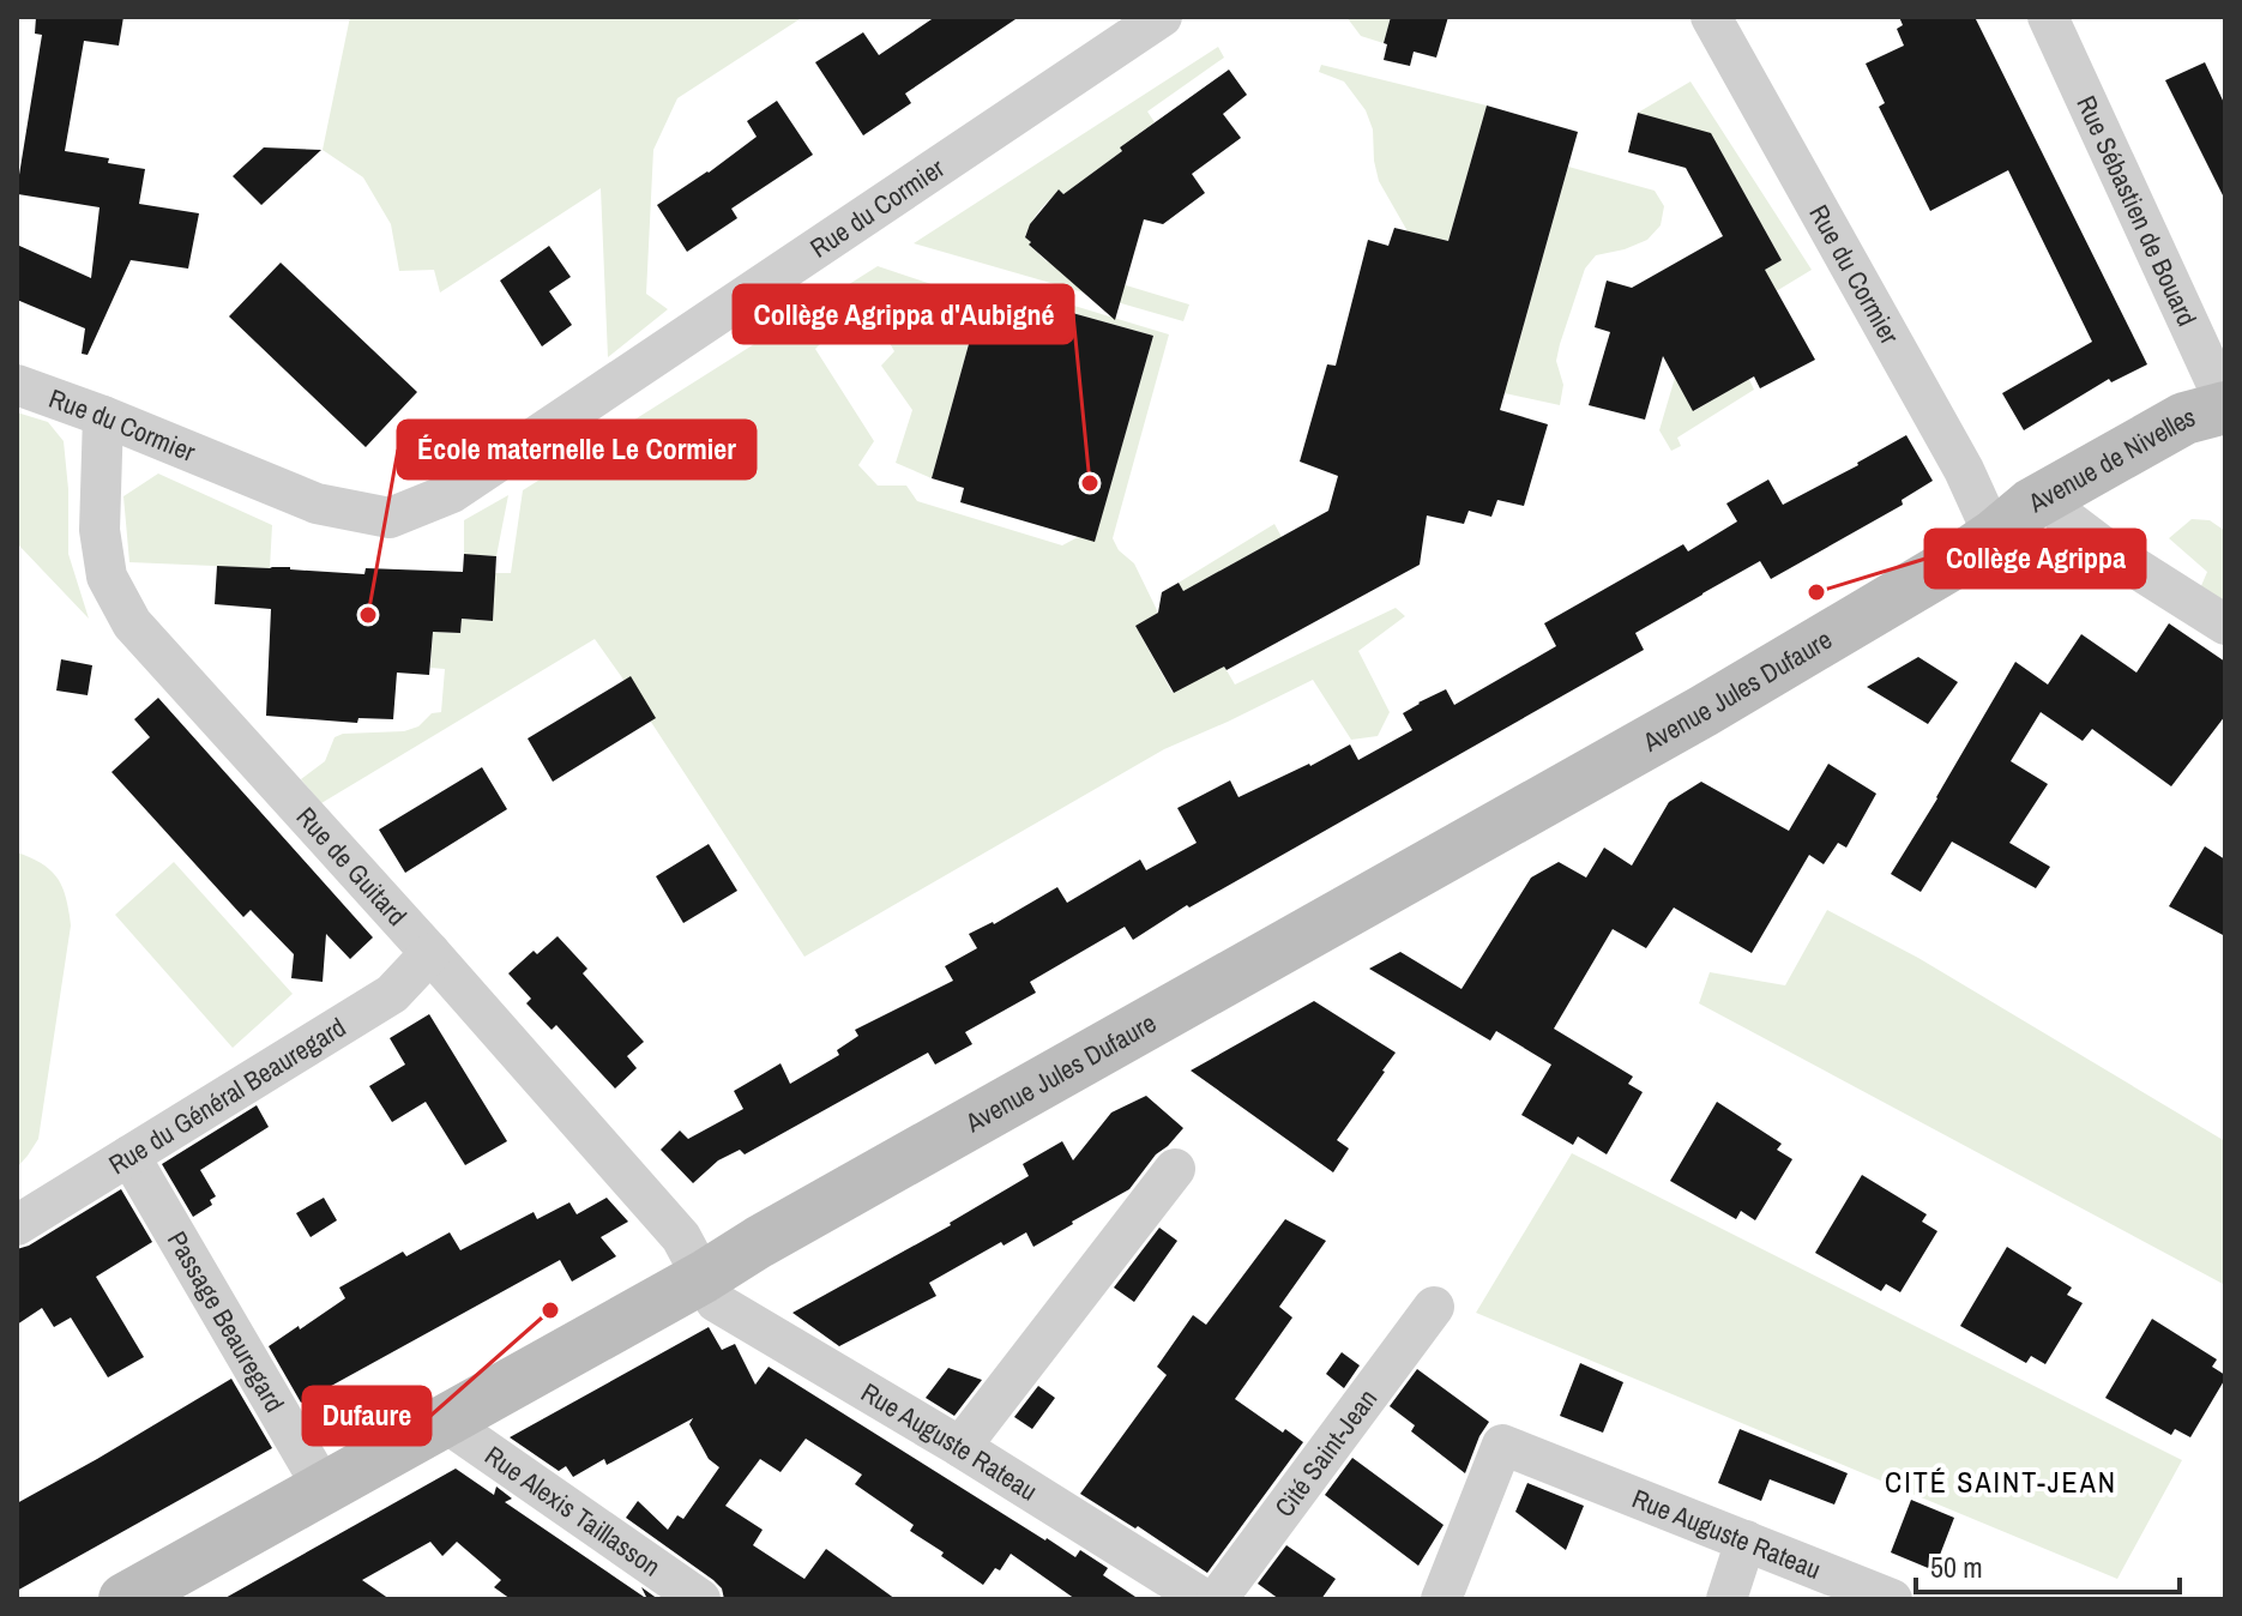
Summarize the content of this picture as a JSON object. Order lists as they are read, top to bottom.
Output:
{
  "streets": {
    "main road": ["Avenue de Nivelles", "Avenue Jules Dufaure"],
    "street": [
      "Rue du Cormier",
      "Rue Sébastien de Bouard",
      "Rue de Guitard",
      "Rue du Général Beauregard",
      "Passage Beauregard",
      "Rue Auguste Rateau",
      "Cité Saint-Jean",
      "Rue Alexis Taillasson"
    ]
  },
  "crossings": [
    ["Rue du Cormier", "Avenue de Nivelles"],
    ["Rue du Cormier", "Avenue Jules Dufaure"],
    ["Rue du Cormier", "Rue de Guitard"],
    ["Rue Sébastien de Bouard", "Avenue de Nivelles"],
    ["Avenue de Nivelles", "Avenue Jules Dufaure"],
    ["Avenue Jules Dufaure", "Rue de Guitard"],
    ["Avenue Jules Dufaure", "Passage Beauregard"],
    ["Avenue Jules Dufaure", "Rue Auguste Rateau"],
    ["Avenue Jules Dufaure", "Rue Alexis Taillasson"],
    ["Rue de Guitard", "Rue du Général Beauregard"],
    ["Rue de Guitard", "Rue Auguste Rateau"],
    ["Rue du Général Beauregard", "Passage Beauregard"]
  ],
  "districts": ["CITÉ SAINT-JEAN"],
  "places": [
    "Collège Agrippa d'Aubigné",
    "Collège Agrippa",
    "École maternelle Le Cormier",
    "Dufaure"
  ],
  "scale_bar": "50 m"
}
